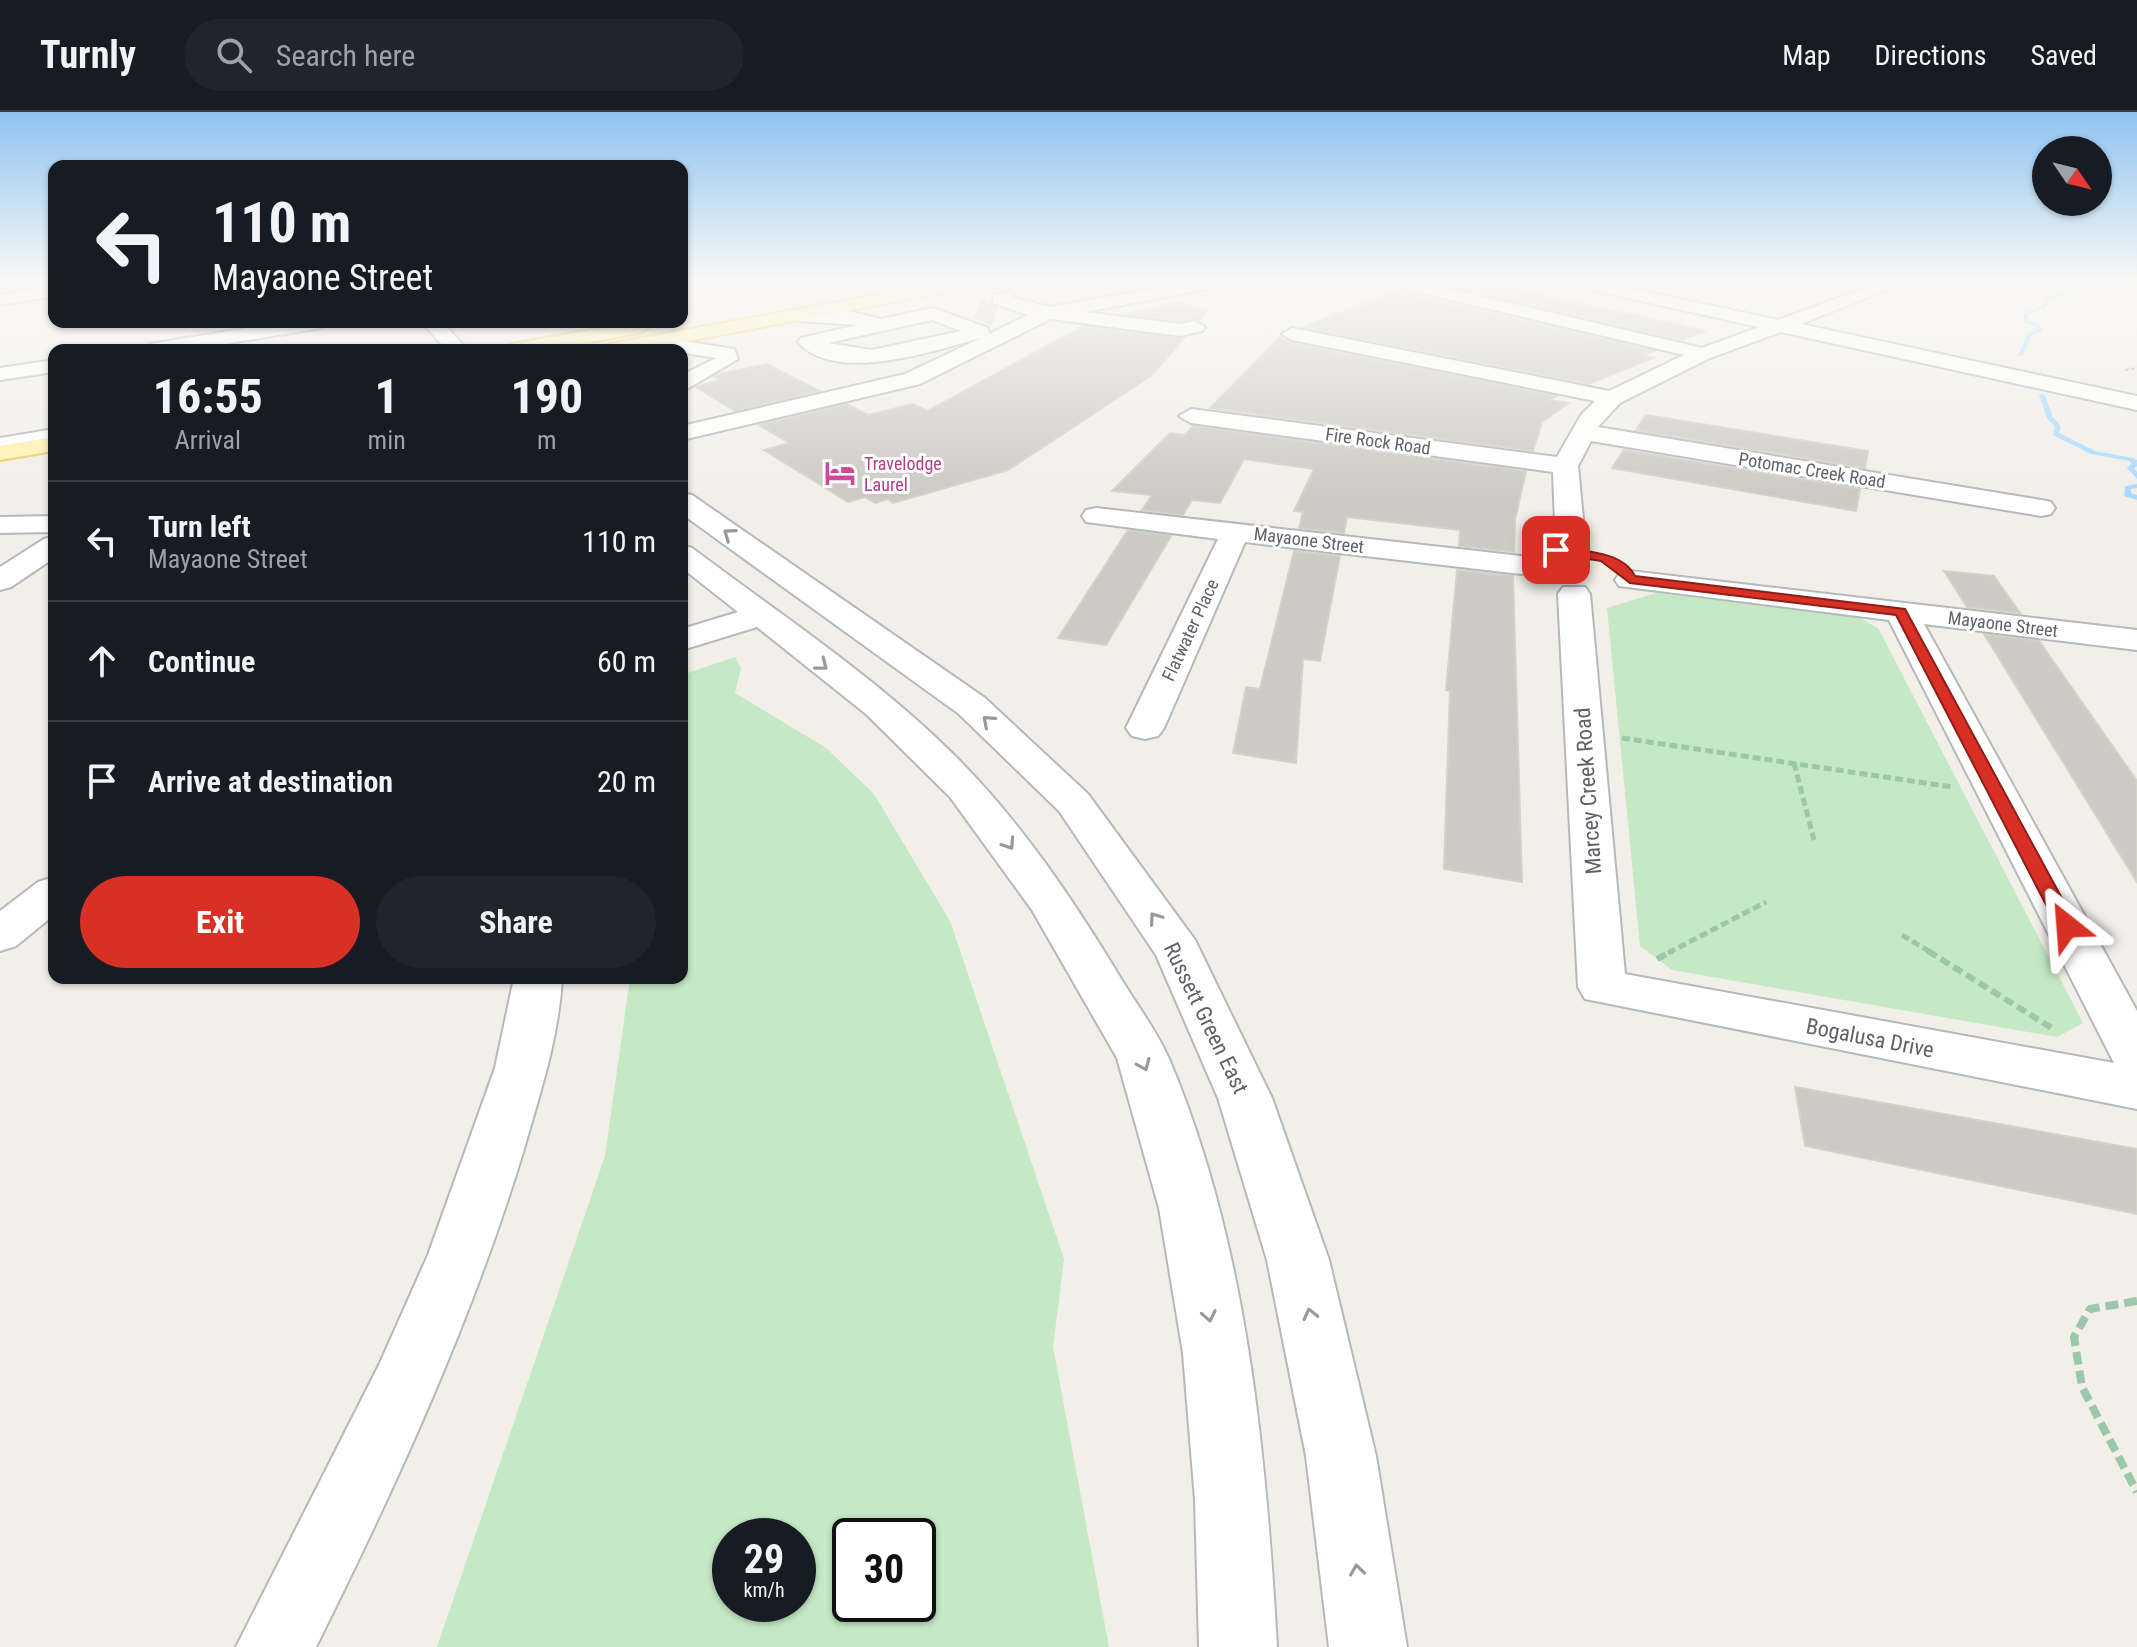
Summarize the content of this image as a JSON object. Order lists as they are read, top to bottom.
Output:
{
  "streets": {
    "street": [
      "Fire Rock Road",
      "Potomac Creek Road",
      "Mayaone Street",
      "Flatwater Place",
      "Marcey Creek Road",
      "Russett Green East",
      "Bogalusa Drive"
    ]
  },
  "crossings": [
    ["Mayaone Street", "Flatwater Place"],
    ["Mayaone Street", "Marcey Creek Road"],
    ["Marcey Creek Road", "Bogalusa Drive"]
  ],
  "places": {
    "hotel": ["Travelodge Laurel"]
  },
  "north": "bottom right",
  "page": {
    "header": "Turnly",
    "search": "Search here",
    "nav": ["Map", "Directions", "Saved"],
    "turn": ["110 m", "Mayaone Street"],
    "eta": [
      "16:55",
      "Arrival",
      "1",
      "min",
      "190",
      "m"
    ],
    "list": [
      {
        "name": "Turn left",
        "note": "Mayaone Street",
        "value": "110 m"
      },
      {
        "name": "Continue",
        "value": "60 m"
      },
      {
        "name": "Arrive at destination",
        "value": "20 m"
      }
    ],
    "buttons": ["Exit", "Share"],
    "speed": "29 km/h",
    "limit": "30"
  }
}
